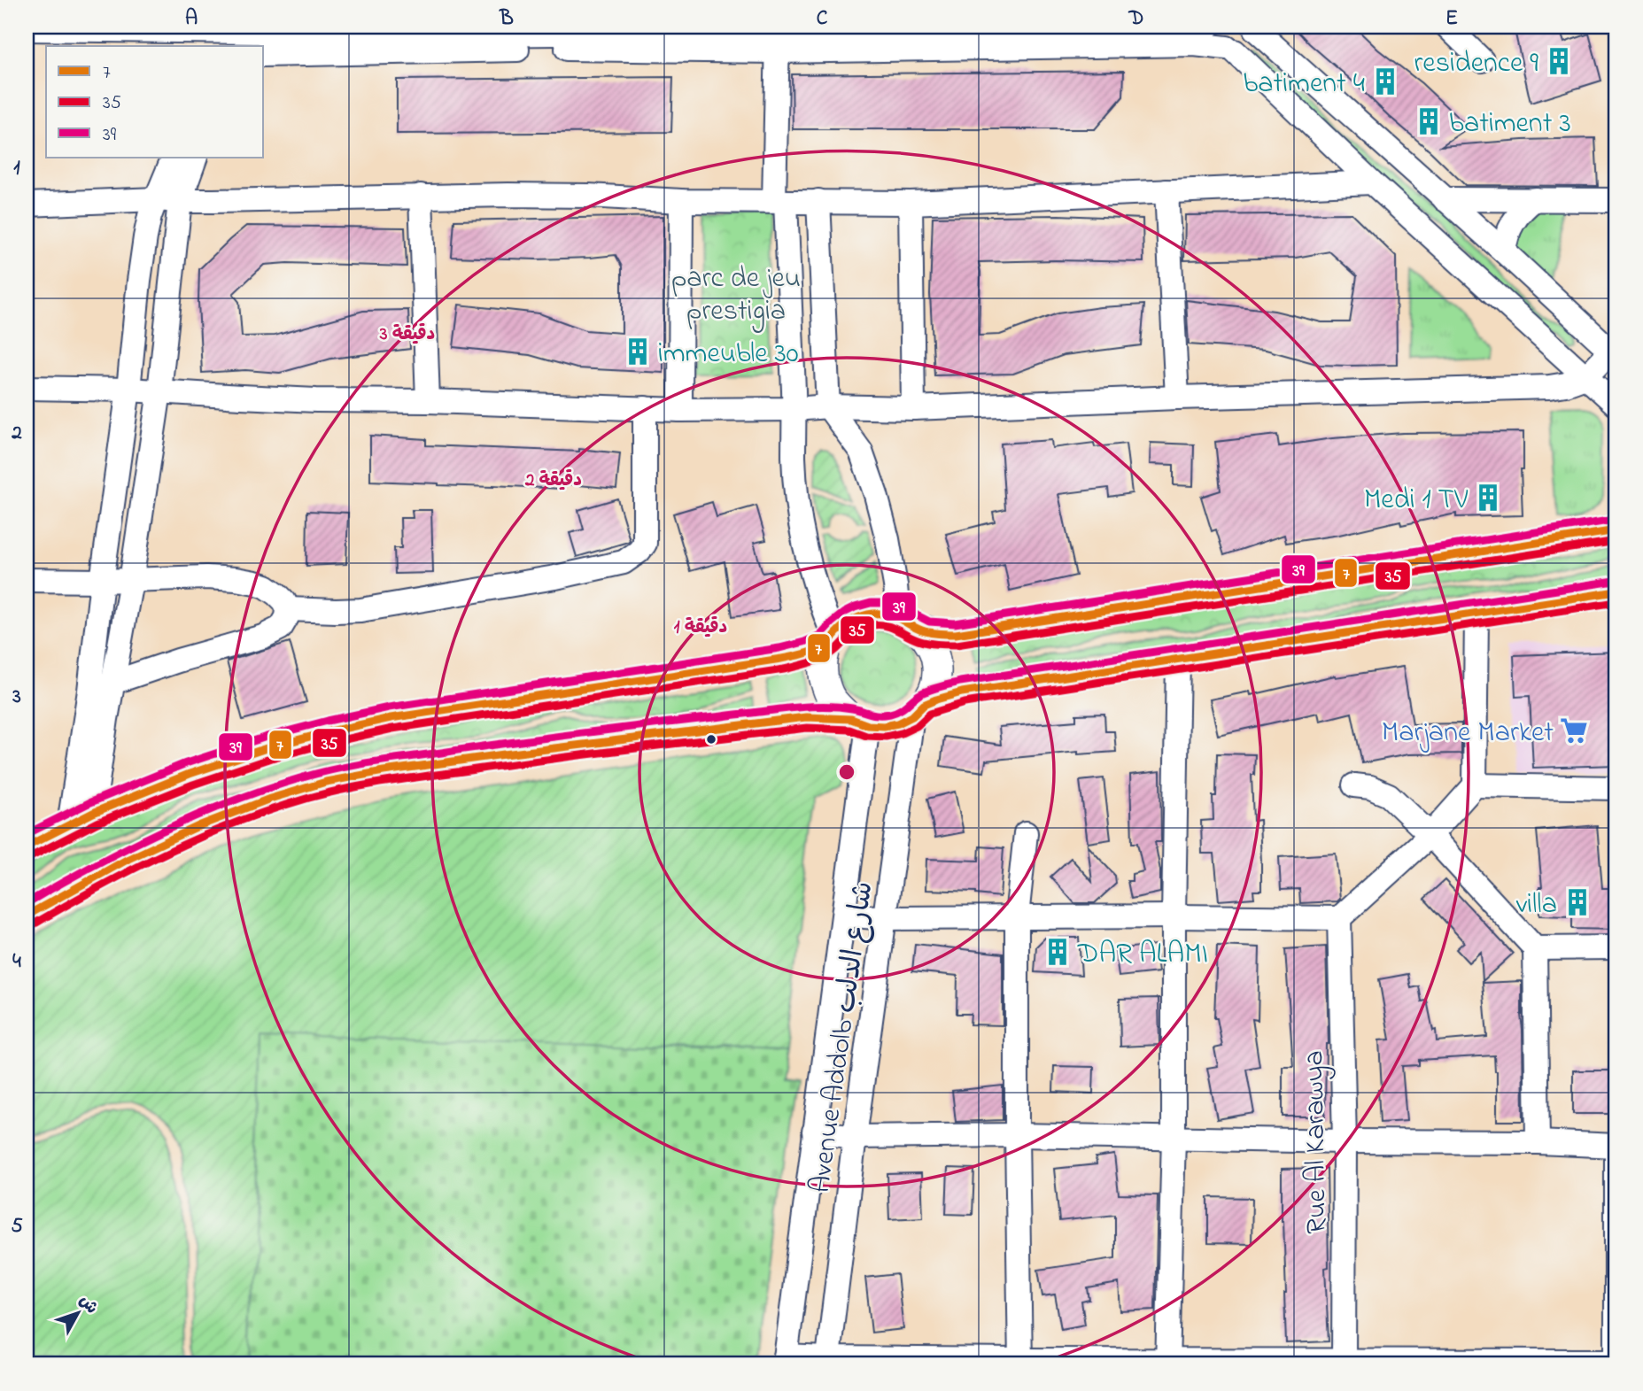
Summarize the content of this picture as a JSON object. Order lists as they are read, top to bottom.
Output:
{
  "streets": {
    "street": ["Avenue Addolb شارع الدلب", "Rue Al Karawya"]
  },
  "parks": ["parc de jeu prestigia"],
  "places": {
    "building": [
      "residence 9",
      "batiment 4",
      "batiment 3",
      "immeuble 30",
      "Medi 1 TV",
      "villa",
      "DAR ALAMI"
    ],
    "supermarket": ["Marjane Market"]
  },
  "lines": ["transit line 39", "transit line 7", "transit line 35"],
  "legend": ["7", "35", "39"],
  "north": "top right",
  "grid": {
    "columns": [
      "A",
      "B",
      "C",
      "D",
      "E"
    ],
    "rows": [
      "1",
      "2",
      "3",
      "4",
      "5"
    ]
  },
  "rings": ["3 دقيقة", "2 دقيقة", "1 دقيقة"]
}
